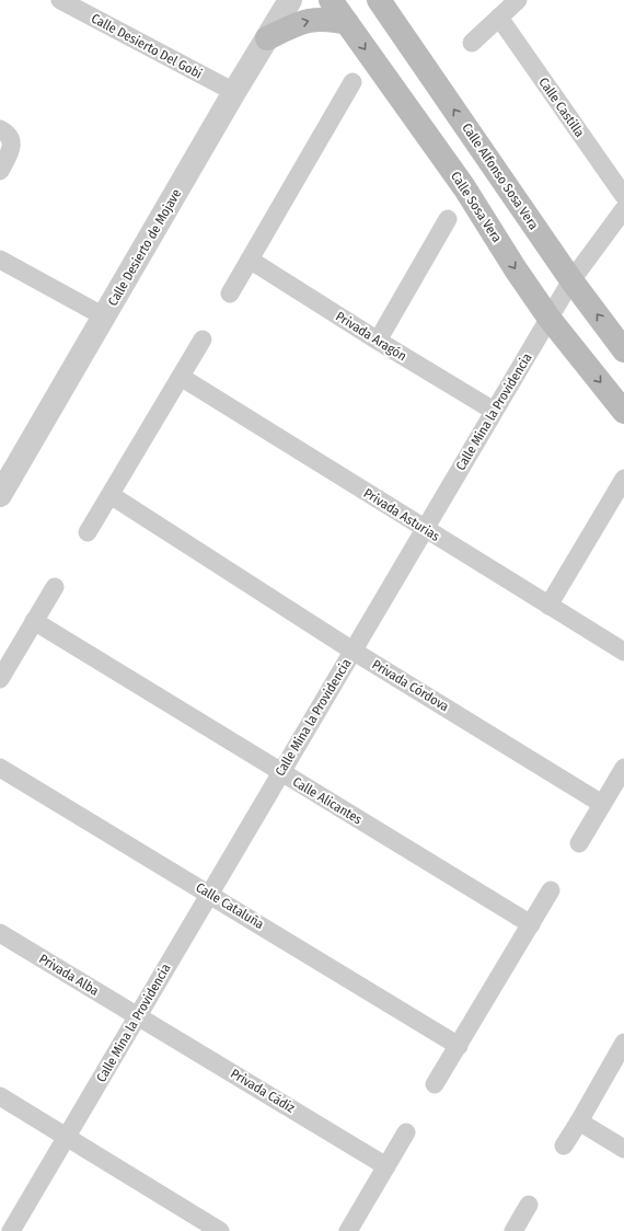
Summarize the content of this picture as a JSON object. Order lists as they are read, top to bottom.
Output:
{
  "streets": {
    "main road": ["Calle Alfonso Sosa Vera", "Calle Sosa Vera"],
    "street": [
      "Calle Desierto Del Gobi",
      "Calle Castilla",
      "Calle Desierto de Mojave",
      "Privada Aragón",
      "Calle Mina la Providencia",
      "Privada Asturias",
      "Privada Córdova",
      "Calle Alicantes",
      "Calle Cataluña",
      "Privada Alba",
      "Privada Cádiz"
    ]
  },
  "crossings": [
    ["Calle Desierto Del Gobi", "Calle Desierto de Mojave"],
    ["Calle Alfonso Sosa Vera", "Calle Mina la Providencia"],
    ["Calle Sosa Vera", "Calle Mina la Providencia"],
    ["Privada Aragón", "Calle Mina la Providencia"],
    ["Calle Mina la Providencia", "Privada Asturias"],
    ["Calle Mina la Providencia", "Privada Córdova"],
    ["Calle Mina la Providencia", "Calle Alicantes"],
    ["Calle Mina la Providencia", "Calle Cataluña"],
    ["Calle Mina la Providencia", "Privada Alba"],
    ["Calle Mina la Providencia", "Privada Cádiz"],
    ["Privada Alba", "Privada Cádiz"]
  ],
  "one_way": ["Calle Alfonso Sosa Vera", "Calle Sosa Vera"]
}
